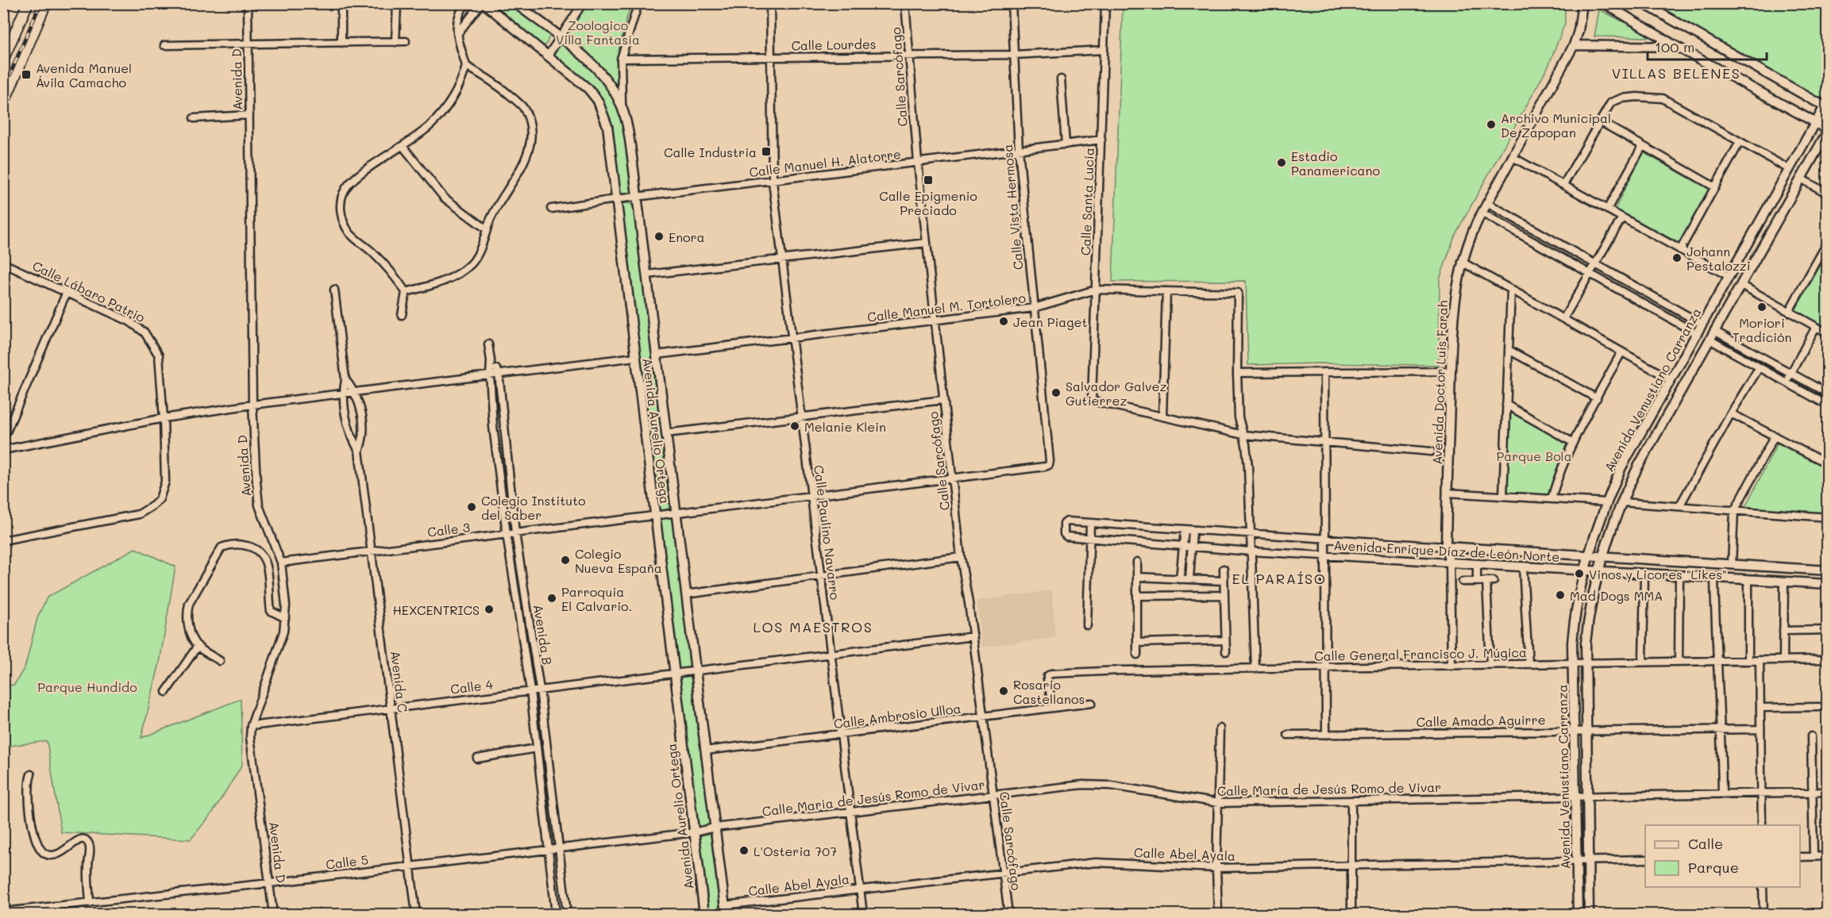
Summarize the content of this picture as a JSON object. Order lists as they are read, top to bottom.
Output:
{
  "streets": {
    "street": [
      "Calle Lourdes",
      "Calle Sarcófago",
      "Avenida D",
      "Calle Manuel H. Alatorre",
      "Calle Santa Lucía",
      "Calle Vista Hermosa",
      "Calle Lábaro Patrio",
      "Calle Manuel M. Tortolero",
      "Avenida Doctor Luis Farah",
      "Avenida Venustiano Carranza",
      "Avenida Aurelio Ortega",
      "Calle 3",
      "Calle Paulino Navarro",
      "Avenida Enrique Díaz de León Norte",
      "Avenida B",
      "Calle General Francisco J. Múgica",
      "Avenida C",
      "Calle 4",
      "Calle Ambrosio Ulloa",
      "Calle Amado Aguirre",
      "Calle María de Jesús Romo de Vivar",
      "Calle Abel Ayala",
      "Calle 5"
    ]
  },
  "crossings": [
    ["Calle Lourdes", "Calle Sarcófago"],
    ["Calle Lourdes", "Calle Santa Lucía"],
    ["Calle Lourdes", "Calle Vista Hermosa"],
    ["Calle Sarcófago", "Calle Manuel H. Alatorre"],
    ["Calle Sarcófago", "Calle Manuel M. Tortolero"],
    ["Calle Sarcófago", "Calle 3"],
    ["Calle Sarcófago", "Calle 4"],
    ["Calle Sarcófago", "Calle Ambrosio Ulloa"],
    ["Calle Sarcófago", "Calle María de Jesús Romo de Vivar"],
    ["Calle Sarcófago", "Calle Abel Ayala"],
    ["Avenida D", "Calle 3"],
    ["Avenida D", "Calle 4"],
    ["Avenida D", "Calle 5"],
    ["Calle Manuel H. Alatorre", "Calle Santa Lucía"],
    ["Calle Manuel H. Alatorre", "Calle Vista Hermosa"],
    ["Calle Manuel H. Alatorre", "Avenida Aurelio Ortega"],
    ["Calle Manuel H. Alatorre", "Calle Paulino Navarro"],
    ["Calle Santa Lucía", "Calle Manuel M. Tortolero"],
    ["Calle Vista Hermosa", "Calle Manuel M. Tortolero"],
    ["Calle Vista Hermosa", "Calle 3"],
    ["Calle Manuel M. Tortolero", "Avenida Aurelio Ortega"],
    ["Calle Manuel M. Tortolero", "Calle Paulino Navarro"],
    ["Avenida Doctor Luis Farah", "Avenida Enrique Díaz de León Norte"],
    ["Avenida Venustiano Carranza", "Avenida Enrique Díaz de León Norte"],
    ["Avenida Venustiano Carranza", "Calle General Francisco J. Múgica"],
    ["Avenida Venustiano Carranza", "Calle Amado Aguirre"],
    ["Avenida Venustiano Carranza", "Calle María de Jesús Romo de Vivar"],
    ["Avenida Venustiano Carranza", "Calle Abel Ayala"],
    ["Avenida Aurelio Ortega", "Calle 3"],
    ["Avenida Aurelio Ortega", "Calle 4"],
    ["Avenida Aurelio Ortega", "Calle Ambrosio Ulloa"],
    ["Avenida Aurelio Ortega", "Calle María de Jesús Romo de Vivar"],
    ["Avenida Aurelio Ortega", "Calle Abel Ayala"],
    ["Avenida Aurelio Ortega", "Calle 5"],
    ["Calle 3", "Calle Paulino Navarro"],
    ["Calle 3", "Avenida B"],
    ["Calle 3", "Avenida C"],
    ["Calle Paulino Navarro", "Calle 4"],
    ["Calle Paulino Navarro", "Calle Ambrosio Ulloa"],
    ["Calle Paulino Navarro", "Calle María de Jesús Romo de Vivar"],
    ["Calle Paulino Navarro", "Calle Abel Ayala"],
    ["Avenida B", "Calle 4"],
    ["Avenida B", "Calle 5"],
    ["Calle General Francisco J. Múgica", "Calle Ambrosio Ulloa"],
    ["Avenida C", "Calle 4"],
    ["Avenida C", "Calle 5"],
    ["Calle María de Jesús Romo de Vivar", "Calle 5"]
  ],
  "districts": ["VILLAS BELENES", "EL PARAÍSO", "LOS MAESTROS"],
  "parks": ["Zoologico Villa Fantasía", "Parque Bola", "Parque Hundido"],
  "places": {
    "transit": ["Avenida Manuel Ávila Camacho", "Calle Industria", "Calle Epigmenio Preciado"],
    "other": [
      "Archivo Municipal De Zapopan",
      "Estadio Panamericano",
      "Enora",
      "Johann Pestalozzi",
      "Moriori Tradición",
      "Jean Piaget",
      "Salvador Galvez Gutierrez",
      "Melanie Klein",
      "Colegio Instituto del Saber",
      "Colegio Nueva España",
      "Vinos y Licores \"Likes\"",
      "Mad Dogs MMA",
      "Parroquia El Calvario.",
      "HEXCENTRICS",
      "Rosario Castellanos",
      "L'Osteria 707"
    ]
  },
  "legend": ["Calle", "Parque"],
  "scale_bar": "100 m"
}
